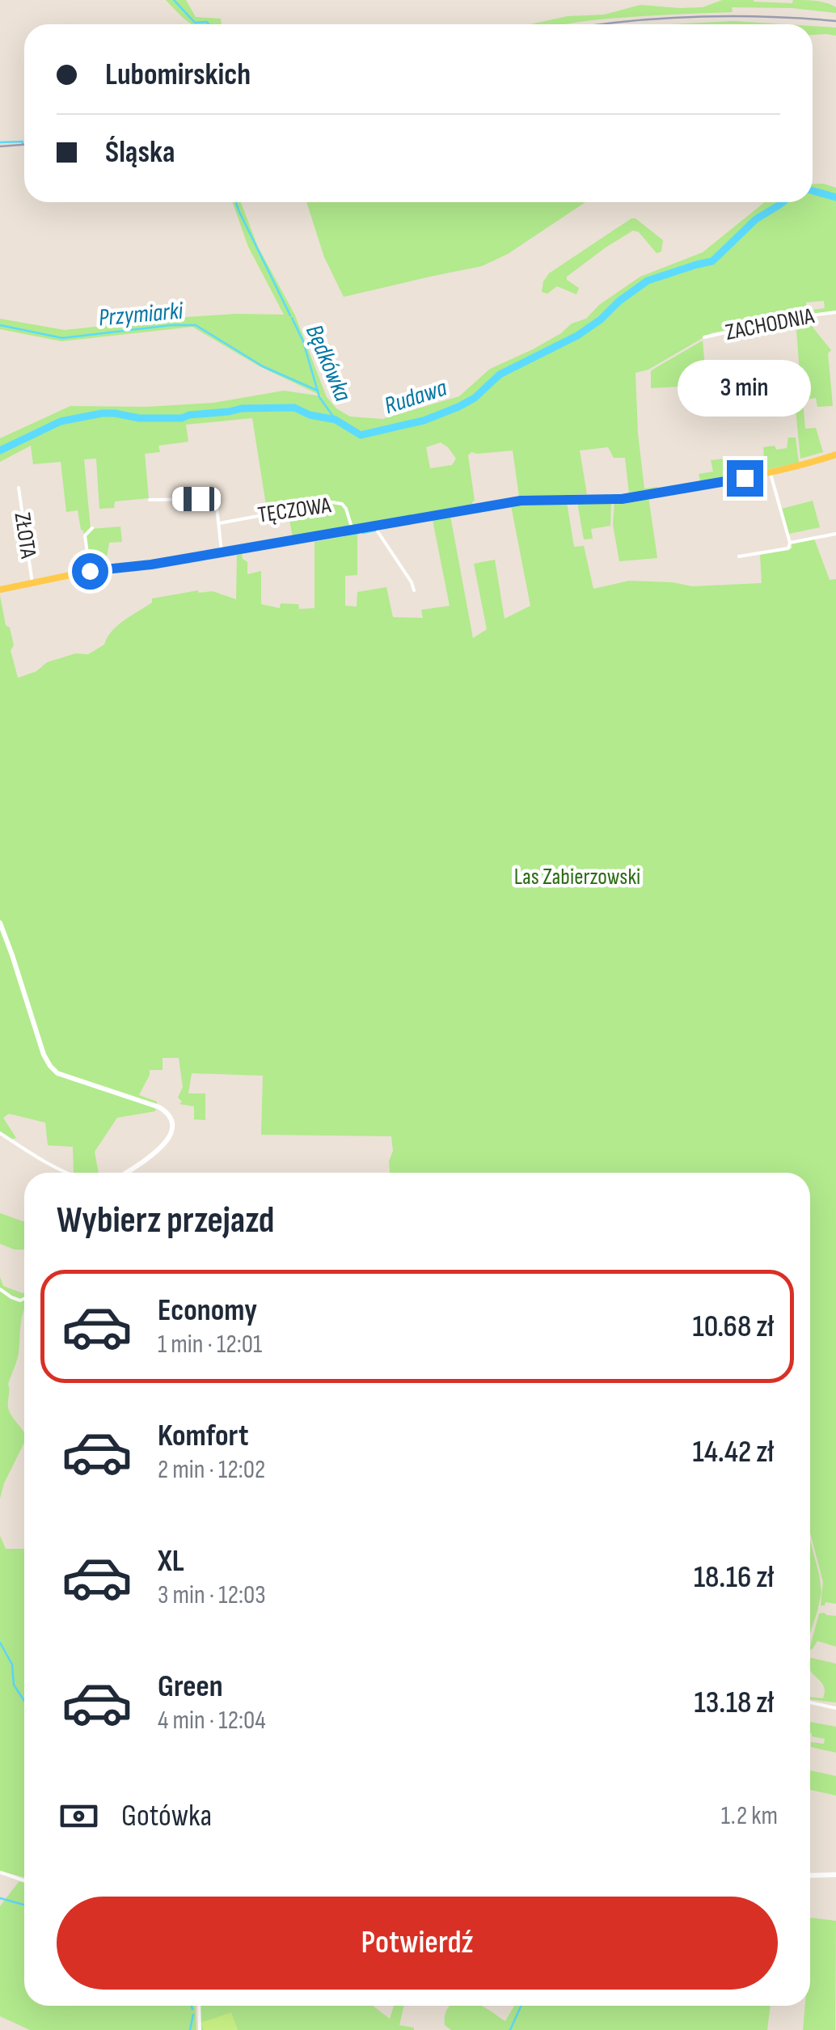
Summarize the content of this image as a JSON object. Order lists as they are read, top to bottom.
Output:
{
  "streets": {
    "street": ["ZACHODNIA", "TĘCZOWA", "ZŁOTA"]
  },
  "water": ["Przymiarki", "Będkówka", "Rudawa"],
  "parks": ["Las Zabierzowski"],
  "page": {
    "banner": ["Lubomirskich", "Śląska"],
    "bubble": "3 min",
    "heading": "Wybierz przejazd",
    "list": [
      {
        "name": "Economy",
        "note": "1 min · 12:01",
        "value": "10.68 zł"
      },
      {
        "name": "Komfort",
        "note": "2 min · 12:02",
        "value": "14.42 zł"
      },
      {
        "name": "XL",
        "note": "3 min · 12:03",
        "value": "18.16 zł"
      },
      {
        "name": "Green",
        "note": "4 min · 12:04",
        "value": "13.18 zł"
      }
    ],
    "pay": ["Gotówka", "1.2 km"],
    "buttons": "Potwierdź"
  }
}
